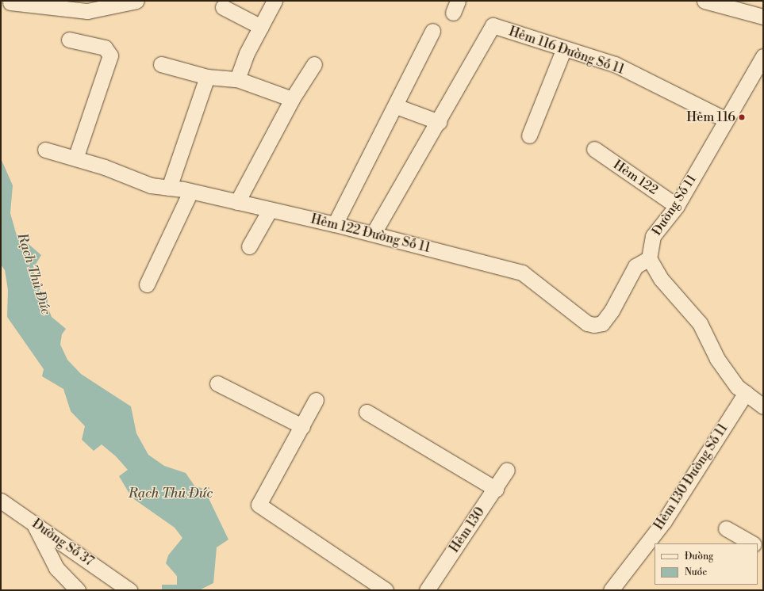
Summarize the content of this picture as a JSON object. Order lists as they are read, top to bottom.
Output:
{
  "streets": {
    "street": [
      "Hẻm 116 Đường Số 11",
      "Hẻm 122",
      "Đường Số 11",
      "Hẻm 122 Đường Số 11",
      "Hẻm 130 Đường Số 11",
      "Hẻm 130",
      "Đường Số 37"
    ]
  },
  "crossings": [
    ["Hẻm 116 Đường Số 11", "Đường Số 11"],
    ["Hẻm 122", "Đường Số 11"],
    ["Đường Số 11", "Hẻm 122 Đường Số 11"]
  ],
  "water": ["Rạch Thủ Đức"],
  "places": ["Hẻm 116"],
  "legend": ["Đường", "Nước"]
}
